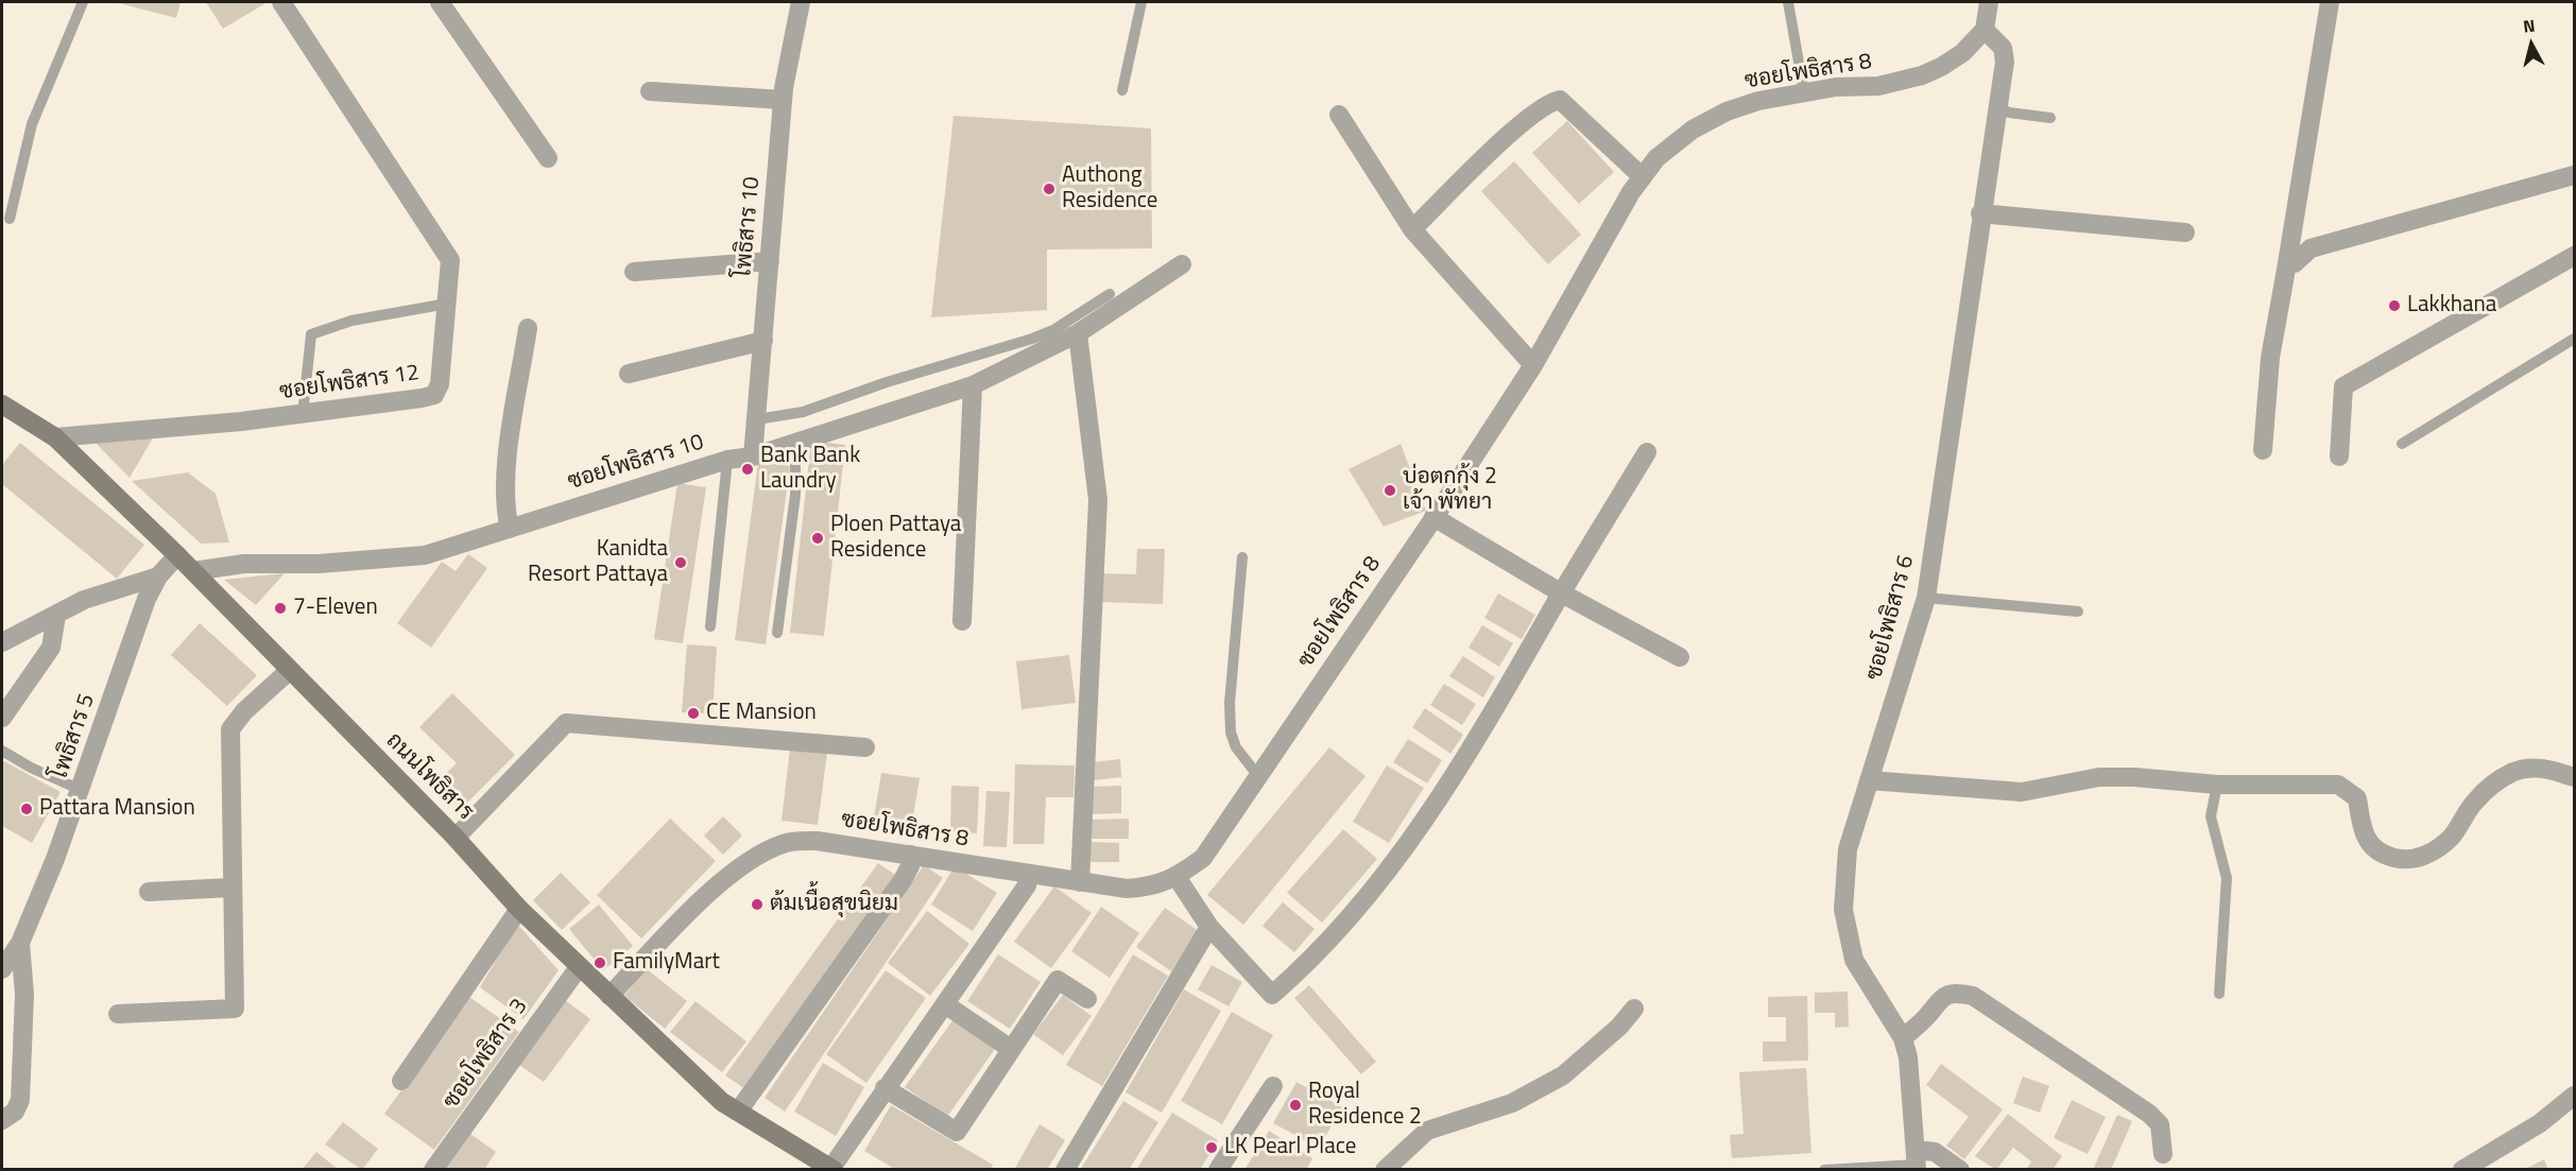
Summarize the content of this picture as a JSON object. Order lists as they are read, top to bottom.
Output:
{
  "streets": {
    "street": [
      "ซอยโพธิสาร 8",
      "โพธิสาร 10",
      "ซอยโพธิสาร 12",
      "ซอยโพธิสาร 10",
      "ซอยโพธิสาร 6",
      "โพธิสาร 5",
      "ถนนโพธิสาร",
      "ซอยโพธิสาร 3"
    ]
  },
  "crossings": [
    ["ซอยโพธิสาร 8", "ซอยโพธิสาร 6"],
    ["ซอยโพธิสาร 8", "ถนนโพธิสาร"],
    ["โพธิสาร 10", "ซอยโพธิสาร 10"],
    ["ซอยโพธิสาร 12", "ถนนโพธิสาร"],
    ["ซอยโพธิสาร 10", "ถนนโพธิสาร"],
    ["โพธิสาร 5", "ถนนโพธิสาร"],
    ["ถนนโพธิสาร", "ซอยโพธิสาร 3"]
  ],
  "places": [
    "Authong Residence",
    "Lakkhana",
    "Bank Bank Laundry",
    "บ่อตกกุ้ง 2 เจ้า พัทยา",
    "Ploen Pattaya Residence",
    "Kanidta Resort Pattaya",
    "7-Eleven",
    "CE Mansion",
    "Pattara Mansion",
    "ต้มเนื้อสุขนิยม",
    "FamilyMart",
    "Royal Residence 2",
    "LK Pearl Place"
  ],
  "north": "top"
}
